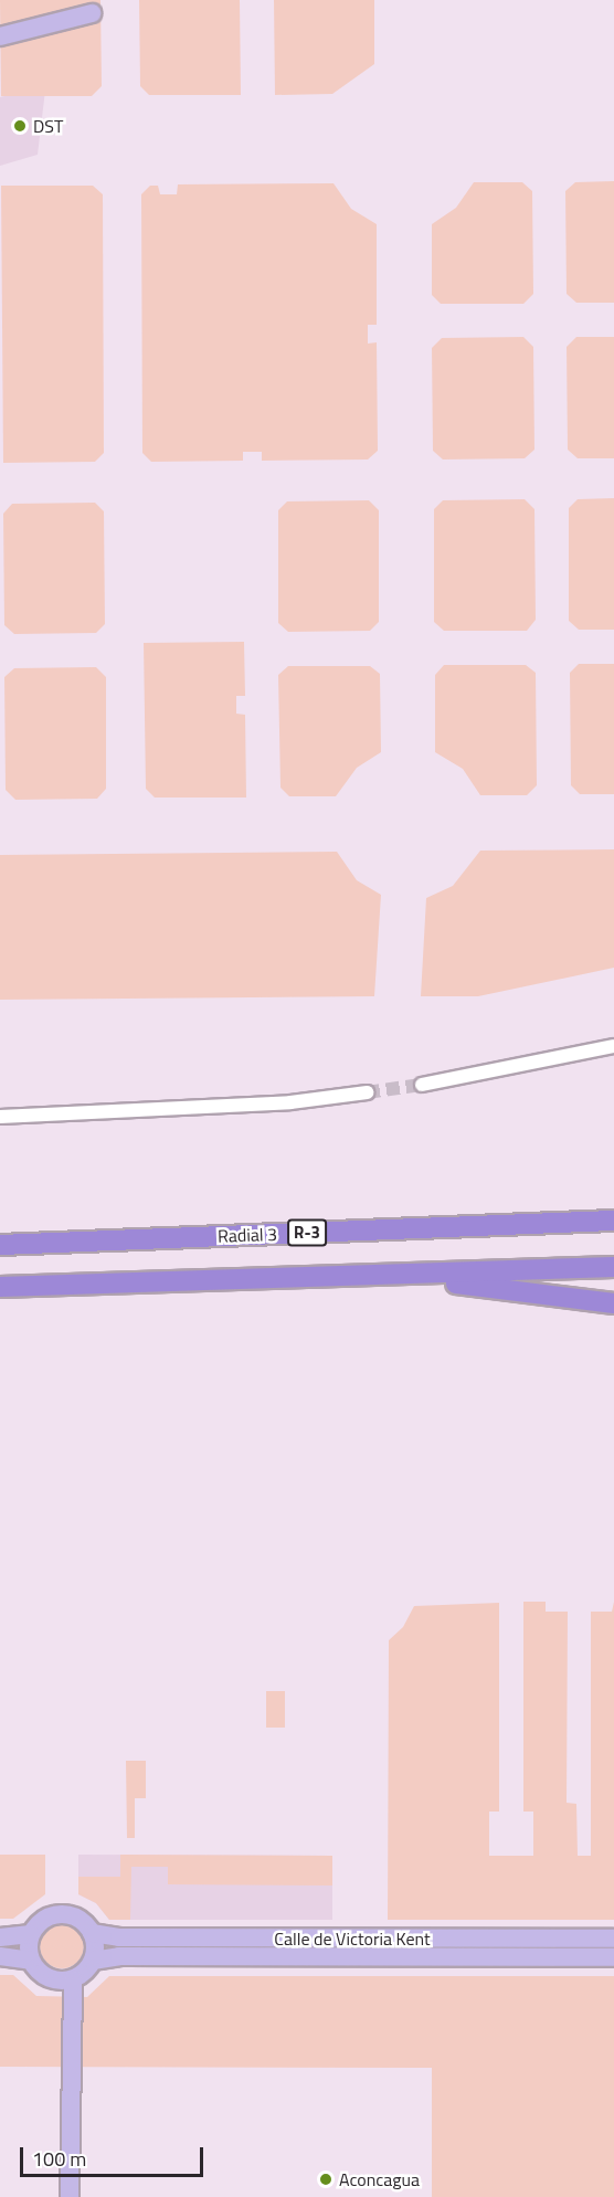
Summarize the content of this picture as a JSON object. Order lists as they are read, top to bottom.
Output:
{
  "streets": {
    "highway": ["R-3", "Radial 3"],
    "main road": ["Calle de Victoria Kent"]
  },
  "places": ["DST", "Aconcagua"],
  "scale_bar": "100 m"
}
